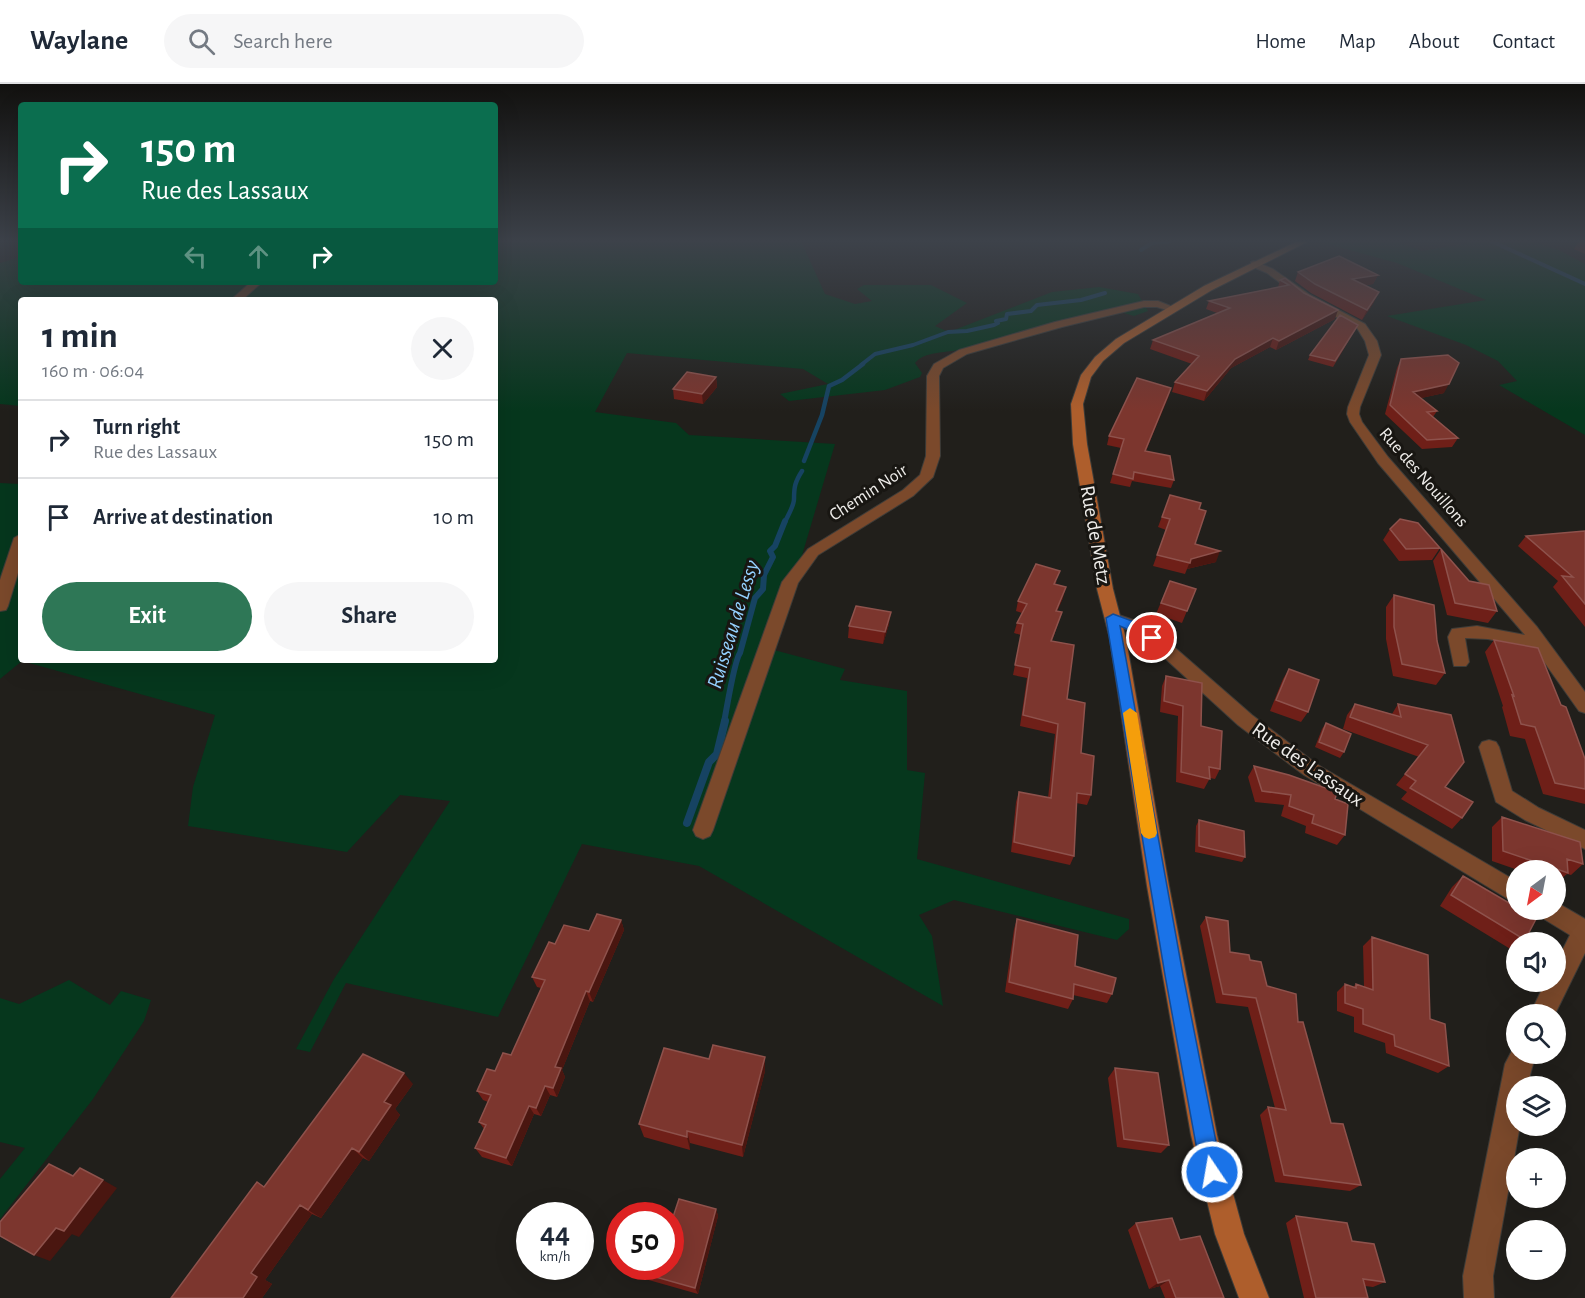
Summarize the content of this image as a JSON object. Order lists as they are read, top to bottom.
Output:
{
  "streets": {
    "main road": ["Rue de Metz"],
    "street": ["Rue des Nouillons", "Chemin Noir", "Rue des Lassaux"]
  },
  "crossings": [
    ["Chemin Noir", "Rue de Metz"],
    ["Rue de Metz", "Rue des Lassaux"]
  ],
  "water": ["Ruisseau de Lessy"],
  "north": "bottom left",
  "page": {
    "header": "Waylane",
    "search": "Search here",
    "nav": [
      "Home",
      "Map",
      "About",
      "Contact"
    ],
    "turn": ["150 m", "Rue des Lassaux"],
    "heading": ["1 min", "160 m · 06:04"],
    "list": [
      {
        "name": "Turn right",
        "note": "Rue des Lassaux",
        "value": "150 m"
      },
      {
        "name": "Arrive at destination",
        "value": "10 m"
      }
    ],
    "buttons": ["Exit", "Share"],
    "map_buttons": ["+", "−"],
    "speed": "44 km/h",
    "limit": "50"
  }
}
